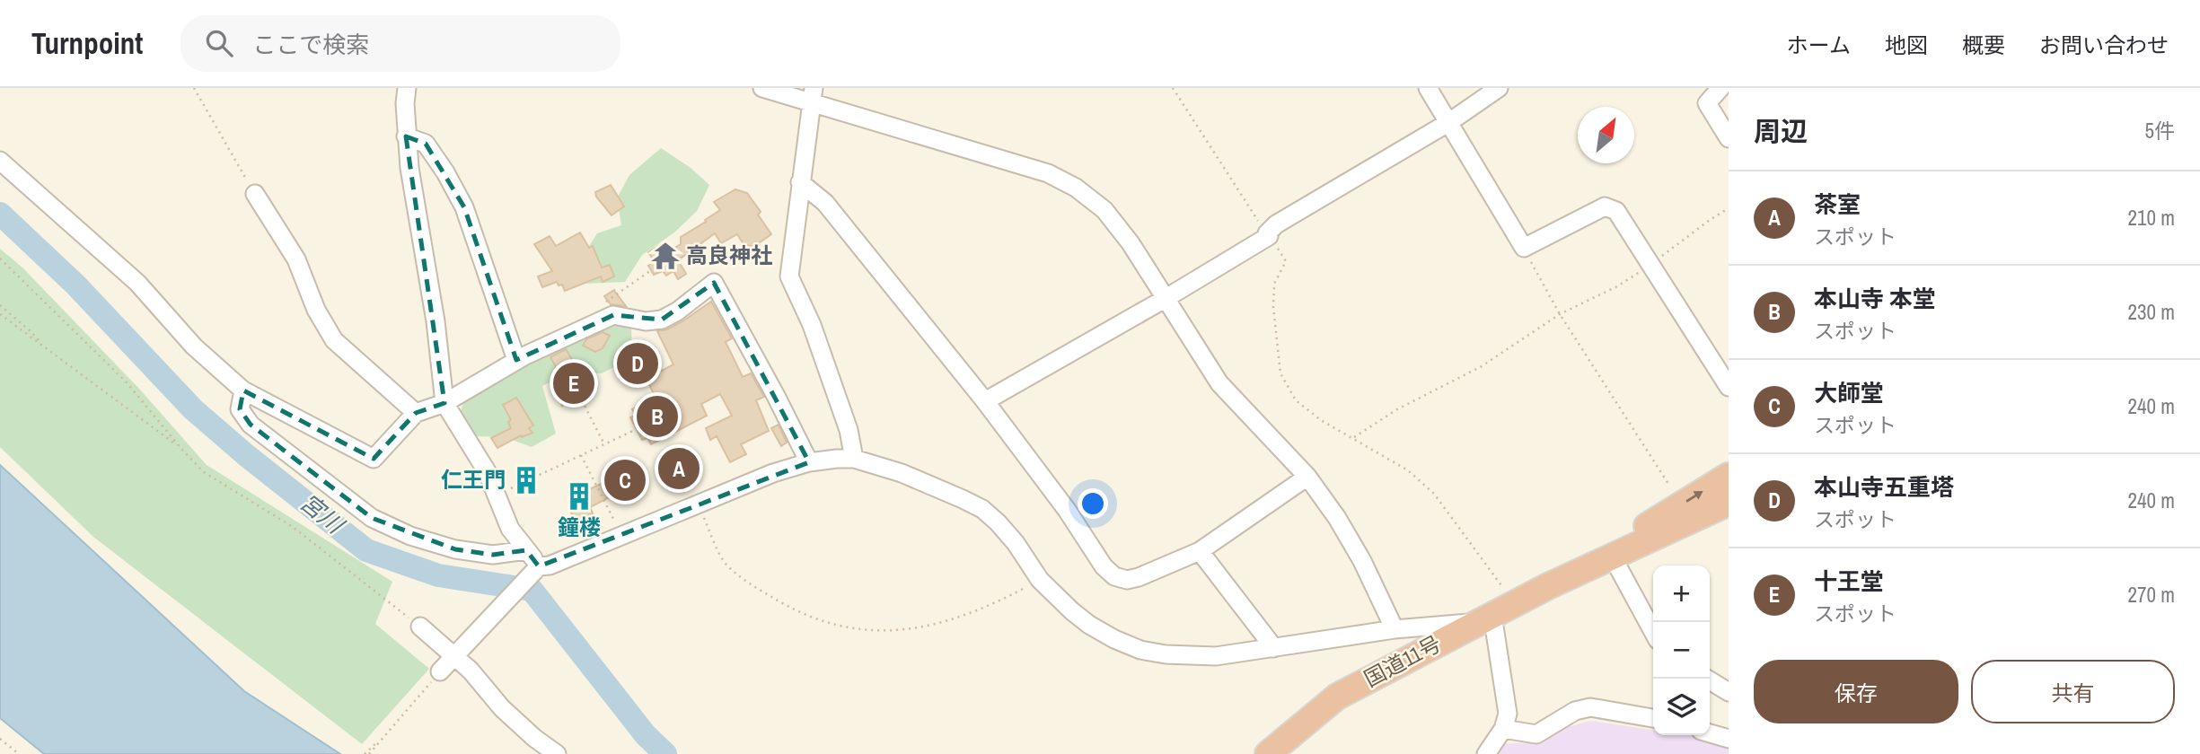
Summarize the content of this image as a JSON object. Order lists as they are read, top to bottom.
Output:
{
  "streets": {
    "highway": ["国道11号"]
  },
  "water": ["宮川"],
  "places": {
    "temple": ["高良神社"],
    "building": ["仁王門", "鐘楼"]
  },
  "north": "top right",
  "page": {
    "header": "Turnpoint",
    "search": "ここで検索",
    "nav": [
      "ホーム",
      "地図",
      "概要",
      "お問い合わせ"
    ],
    "heading": ["周辺", "5件"],
    "list": [
      {
        "mark": "A",
        "name": "茶室",
        "note": "スポット",
        "value": "210 m"
      },
      {
        "mark": "B",
        "name": "本山寺 本堂",
        "note": "スポット",
        "value": "230 m"
      },
      {
        "mark": "C",
        "name": "大師堂",
        "note": "スポット",
        "value": "240 m"
      },
      {
        "mark": "D",
        "name": "本山寺五重塔",
        "note": "スポット",
        "value": "240 m"
      },
      {
        "mark": "E",
        "name": "十王堂",
        "note": "スポット",
        "value": "270 m"
      }
    ],
    "pins": [
      "D",
      "E",
      "B",
      "A",
      "C"
    ],
    "map_buttons": ["+", "−"],
    "buttons": ["保存", "共有"]
  }
}
